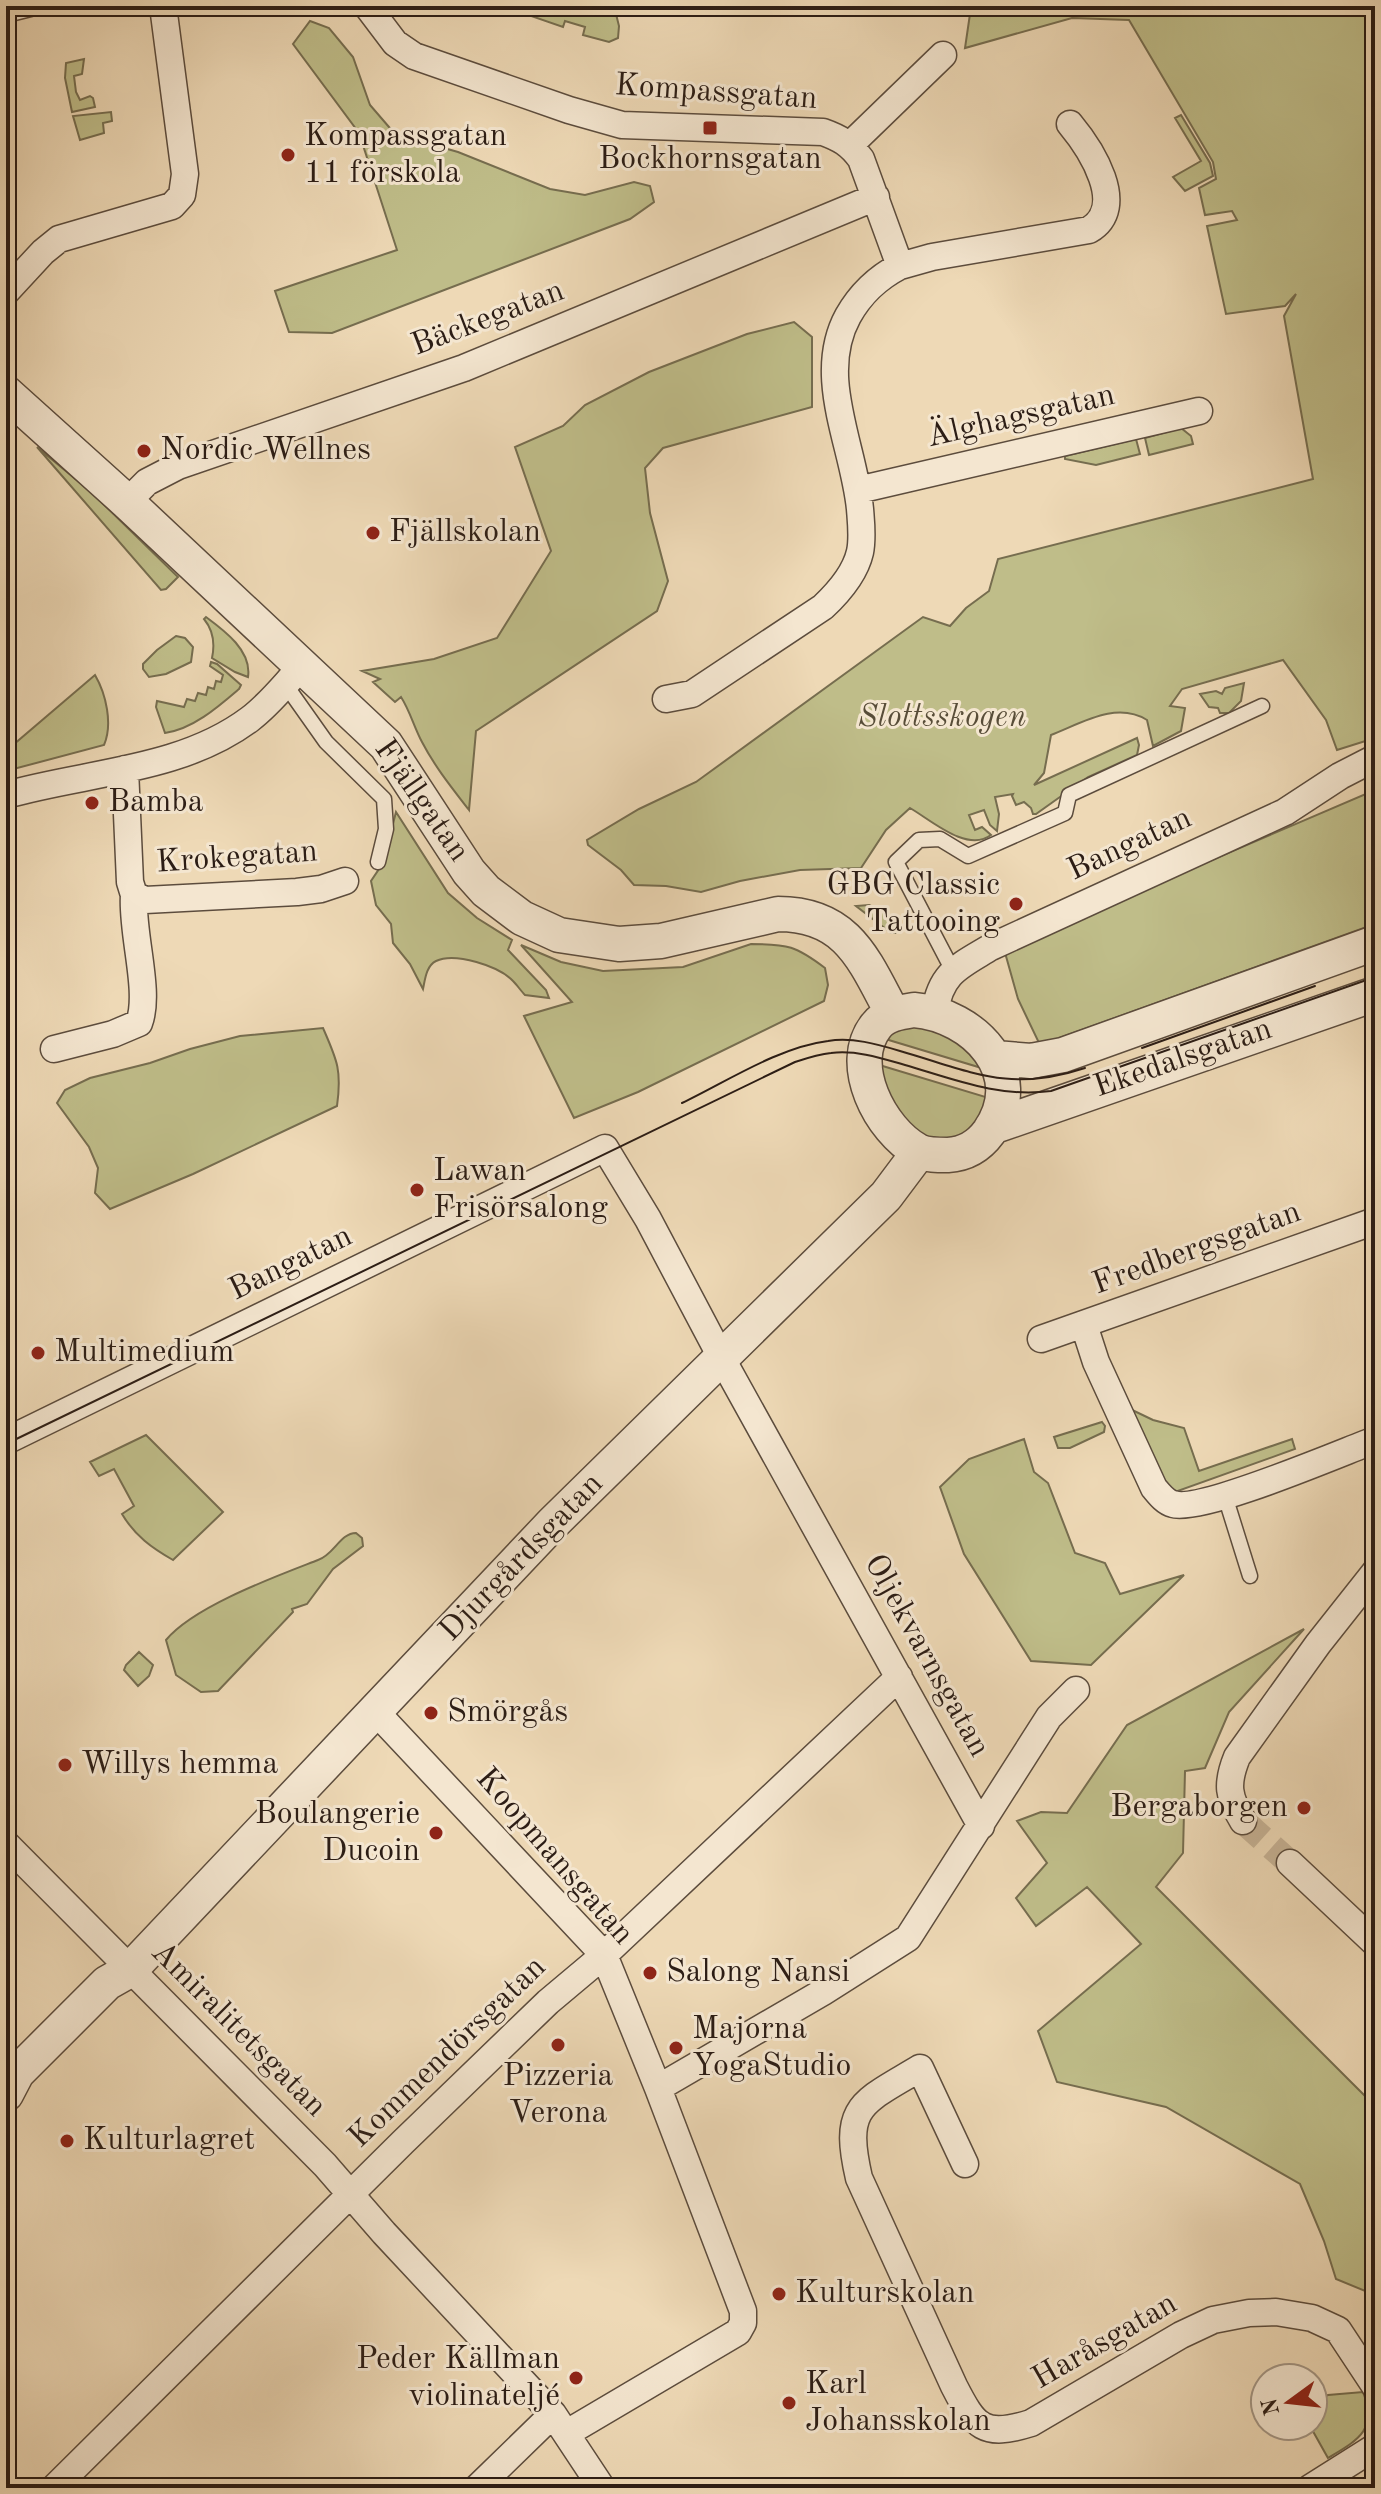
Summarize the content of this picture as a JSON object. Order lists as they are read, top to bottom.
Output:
{
  "streets": {
    "street": [
      "Kompassgatan",
      "Bäckegatan",
      "Älghagsgatan",
      "Fjällgatan",
      "Bangatan",
      "Krokegatan",
      "Ekedalsgatan",
      "Fredbergsgatan",
      "Djurgårdsgatan",
      "Oljekvarnsgatan",
      "Koopmansgatan",
      "Amiralitetsgatan",
      "Kommendörsgatan",
      "Haråsgatan"
    ]
  },
  "crossings": [
    ["Bäckegatan", "Fjällgatan"],
    ["Fjällgatan", "Ekedalsgatan"],
    ["Fjällgatan", "Djurgårdsgatan"],
    ["Bangatan", "Oljekvarnsgatan"],
    ["Ekedalsgatan", "Djurgårdsgatan"],
    ["Djurgårdsgatan", "Oljekvarnsgatan"],
    ["Djurgårdsgatan", "Koopmansgatan"],
    ["Djurgårdsgatan", "Amiralitetsgatan"],
    ["Oljekvarnsgatan", "Kommendörsgatan"],
    ["Koopmansgatan", "Amiralitetsgatan"],
    ["Koopmansgatan", "Kommendörsgatan"],
    ["Amiralitetsgatan", "Kommendörsgatan"]
  ],
  "parks": ["Slottsskogen"],
  "places": {
    "transit": ["Bockhornsgatan"],
    "other": [
      "Kompassgatan 11 förskola",
      "Nordic Wellnes",
      "Fjällskolan",
      "Bamba",
      "GBG Classic Tattooing",
      "Lawan Frisörsalong",
      "Multimedium",
      "Smörgås",
      "Willys hemma",
      "Bergaborgen",
      "Boulangerie Ducoin",
      "Salong Nansi",
      "Pizzeria Verona",
      "Majorna YogaStudio",
      "Kulturlagret",
      "Kulturskolan",
      "Peder Källman violinateljé",
      "Karl Johansskolan"
    ]
  },
  "north": "left"
}
